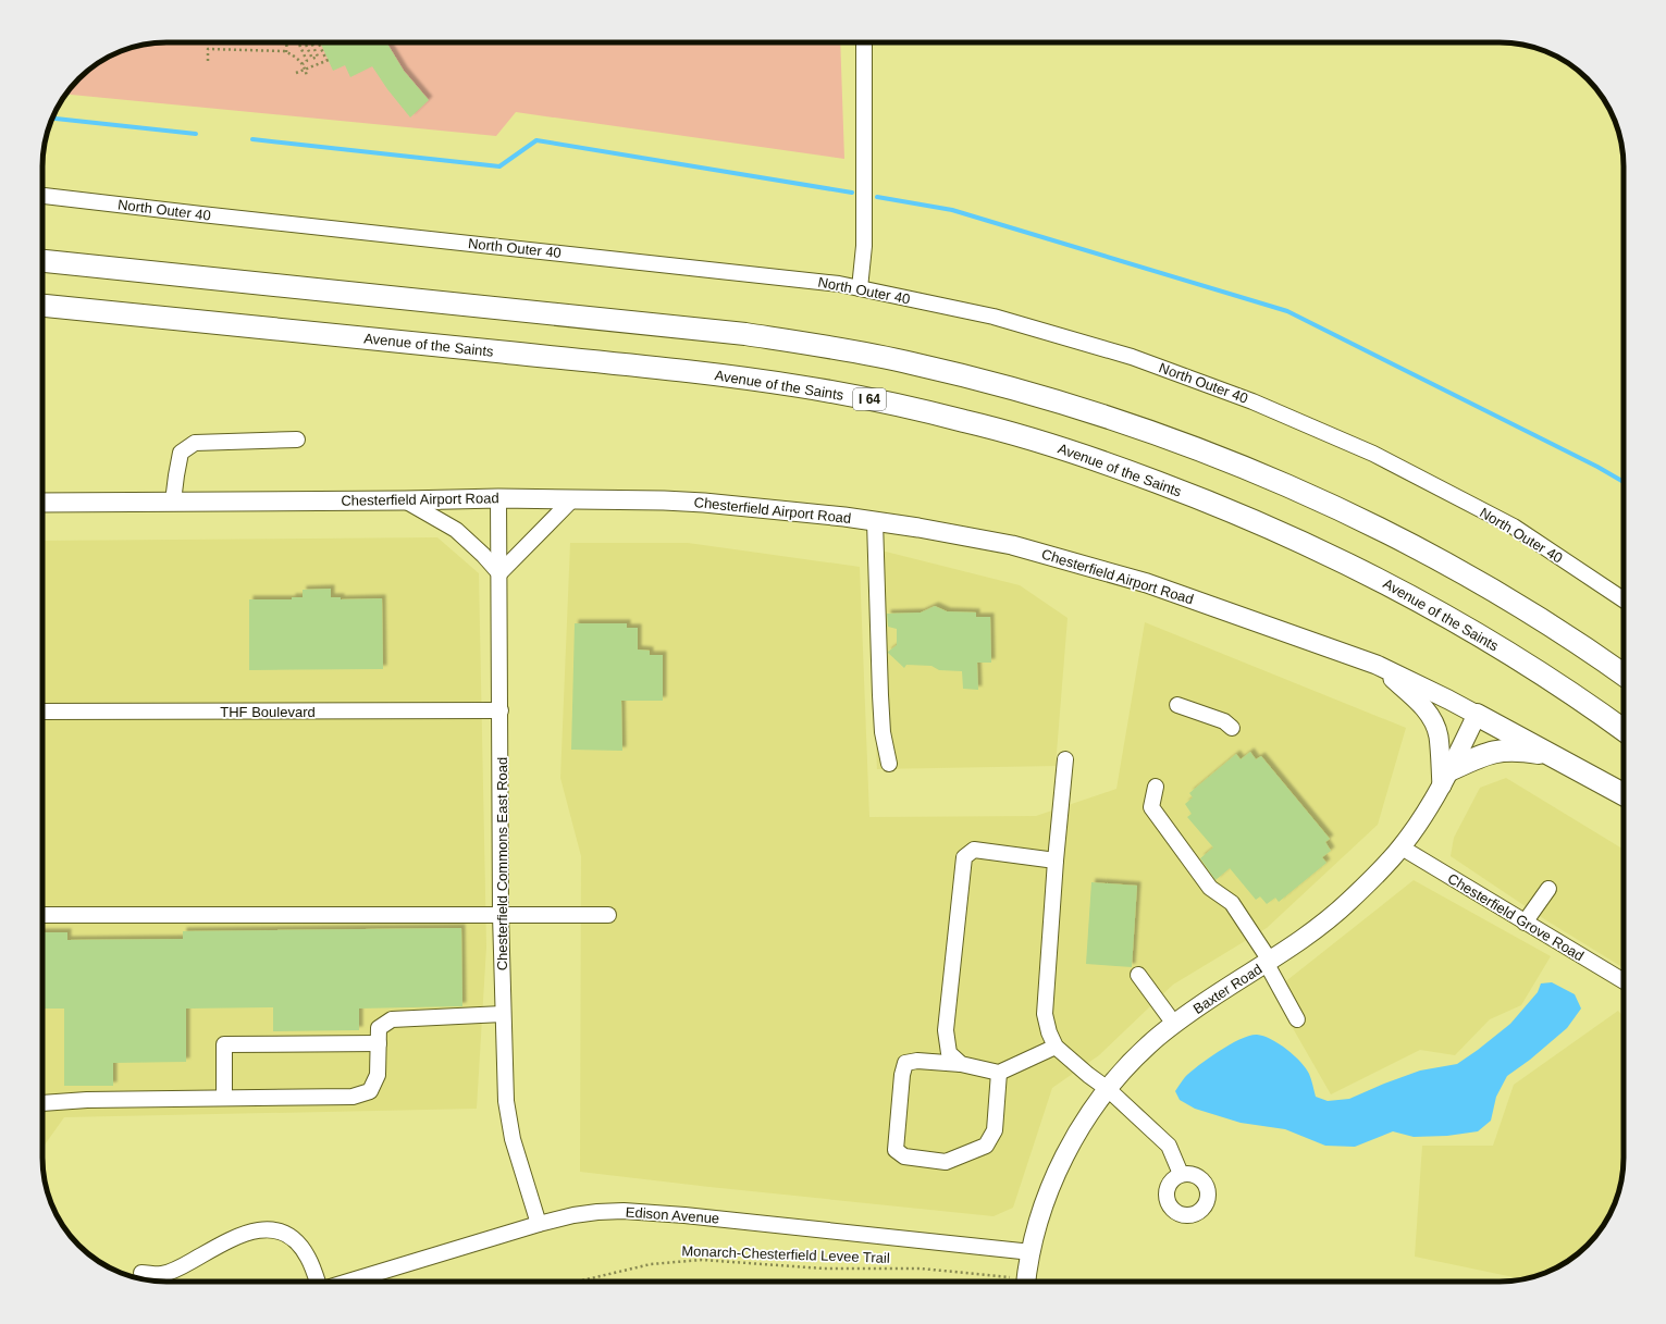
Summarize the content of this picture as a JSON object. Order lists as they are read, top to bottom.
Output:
{
  "streets": {
    "highway": ["Avenue of the Saints", "I 64"],
    "main road": ["Chesterfield Airport Road", "Baxter Road"],
    "street": [
      "North Outer 40",
      "THF Boulevard",
      "Chesterfield Commons East Road",
      "Chesterfield Grove Road",
      "Edison Avenue"
    ],
    "path": ["Monarch-Chesterfield Levee Trail"]
  },
  "crossings": [
    ["Chesterfield Airport Road", "Chesterfield Commons East Road"],
    ["Chesterfield Airport Road", "Baxter Road"],
    ["THF Boulevard", "Chesterfield Commons East Road"],
    ["Chesterfield Commons East Road", "Edison Avenue"],
    ["Chesterfield Grove Road", "Baxter Road"],
    ["Baxter Road", "Edison Avenue"]
  ]
}
